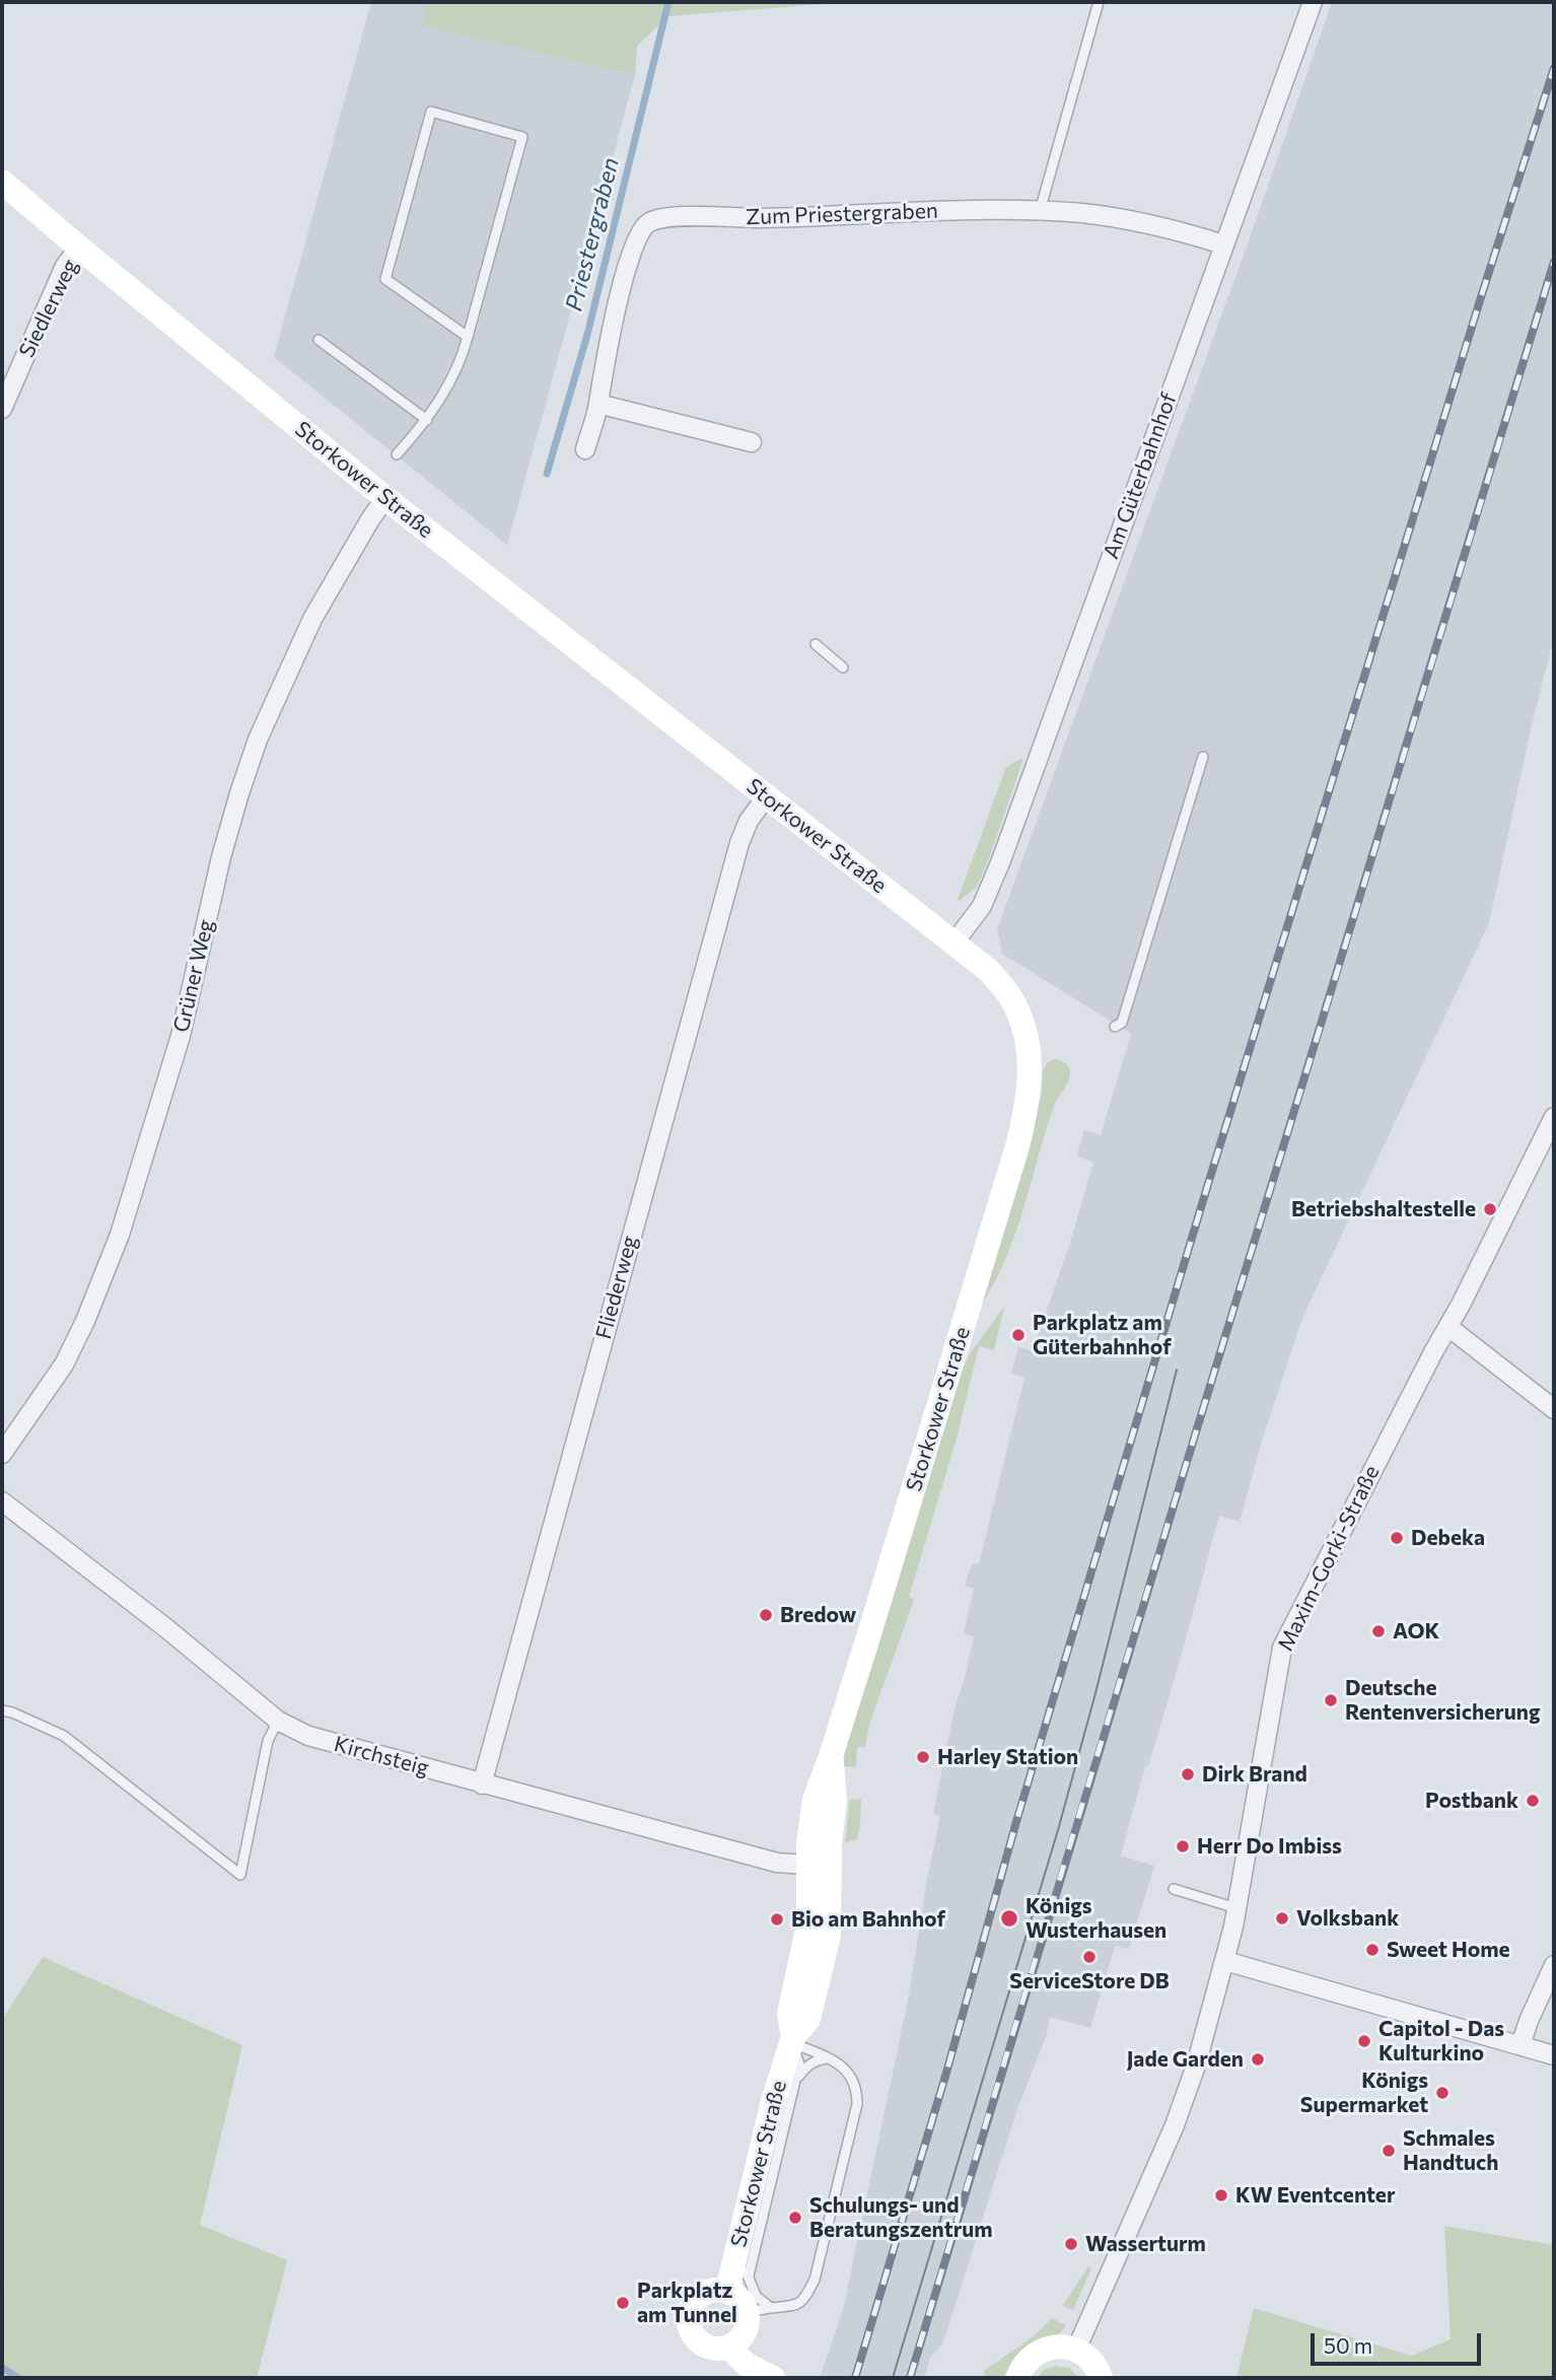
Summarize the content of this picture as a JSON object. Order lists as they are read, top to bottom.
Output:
{
  "streets": {
    "main road": ["Storkower Straße"],
    "street": [
      "Zum Priestergraben",
      "Siedlerweg",
      "Am Güterbahnhof",
      "Grüner Weg",
      "Fliederweg",
      "Maxim-Gorki-Straße",
      "Kirchsteig"
    ]
  },
  "crossings": [
    ["Zum Priestergraben", "Am Güterbahnhof"],
    ["Siedlerweg", "Storkower Straße"],
    ["Am Güterbahnhof", "Storkower Straße"],
    ["Storkower Straße", "Grüner Weg"],
    ["Storkower Straße", "Fliederweg"],
    ["Storkower Straße", "Kirchsteig"],
    ["Fliederweg", "Kirchsteig"]
  ],
  "water": ["Priestergraben"],
  "places": [
    "Betriebshaltestelle",
    "Parkplatz am Güterbahnhof",
    "Debeka",
    "Bredow",
    "AOK",
    "Deutsche Rentenversicherung",
    "Harley Station",
    "Dirk Brand",
    "Postbank",
    "Herr Do Imbiss",
    "Königs Wusterhausen",
    "Volksbank",
    "Bio am Bahnhof",
    "Sweet Home",
    "ServiceStore DB",
    "Capitol - Das Kulturkino",
    "Jade Garden",
    "Königs Supermarket",
    "Schmales Handtuch",
    "KW Eventcenter",
    "Schulungs- und Beratungszentrum",
    "Wasserturm",
    "Parkplatz am Tunnel"
  ],
  "scale_bar": "50 m"
}
